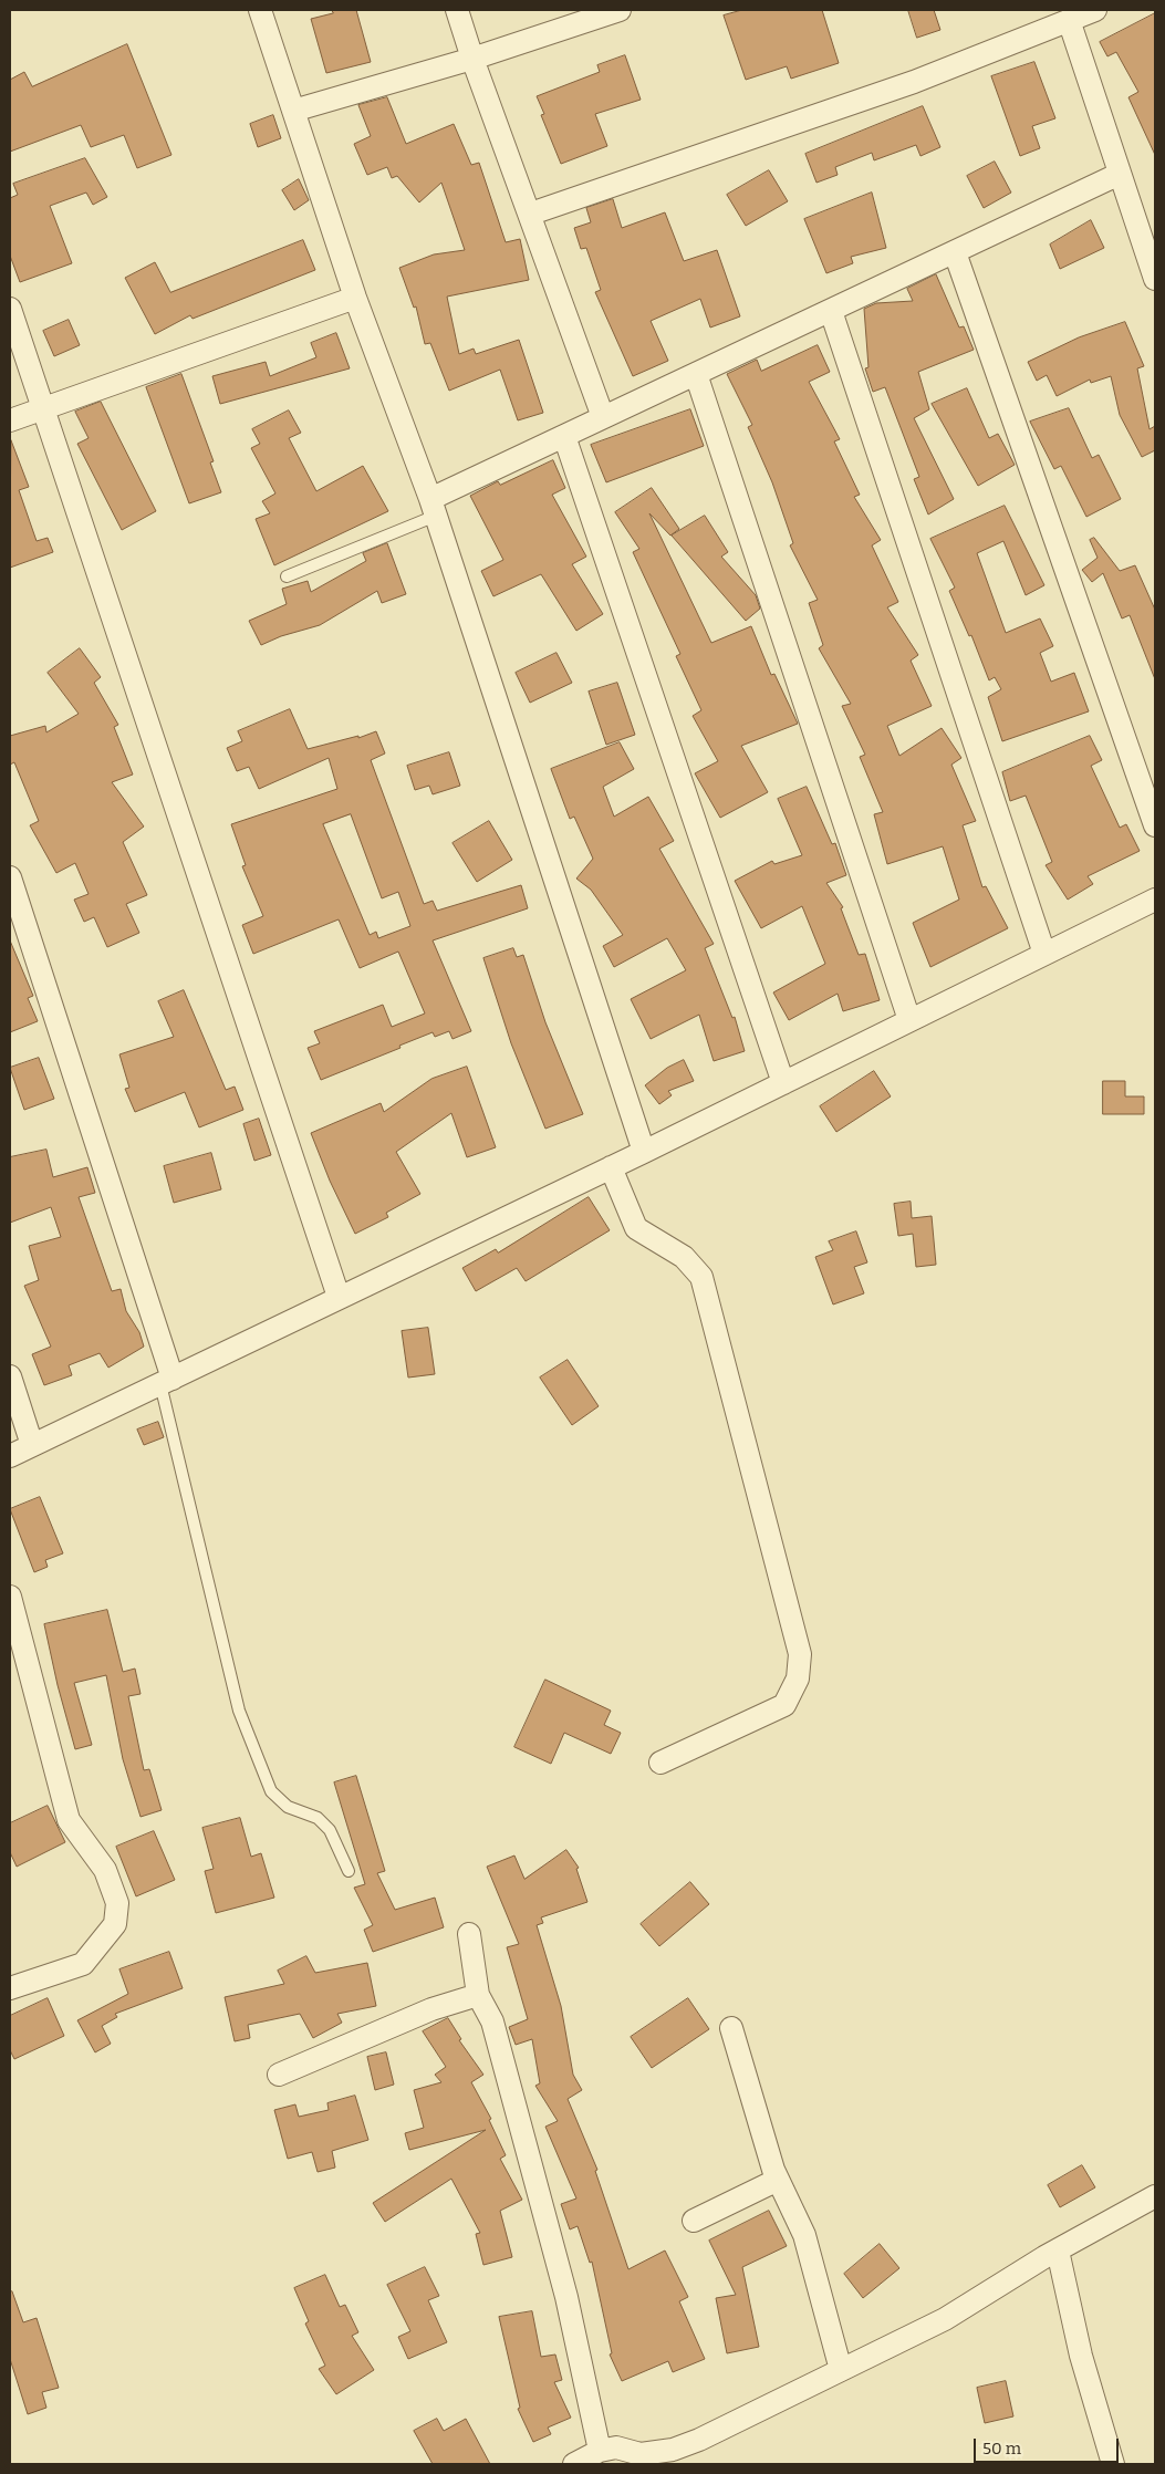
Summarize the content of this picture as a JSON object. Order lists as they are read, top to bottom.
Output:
{
  "scale_bar": "50 m"
}
